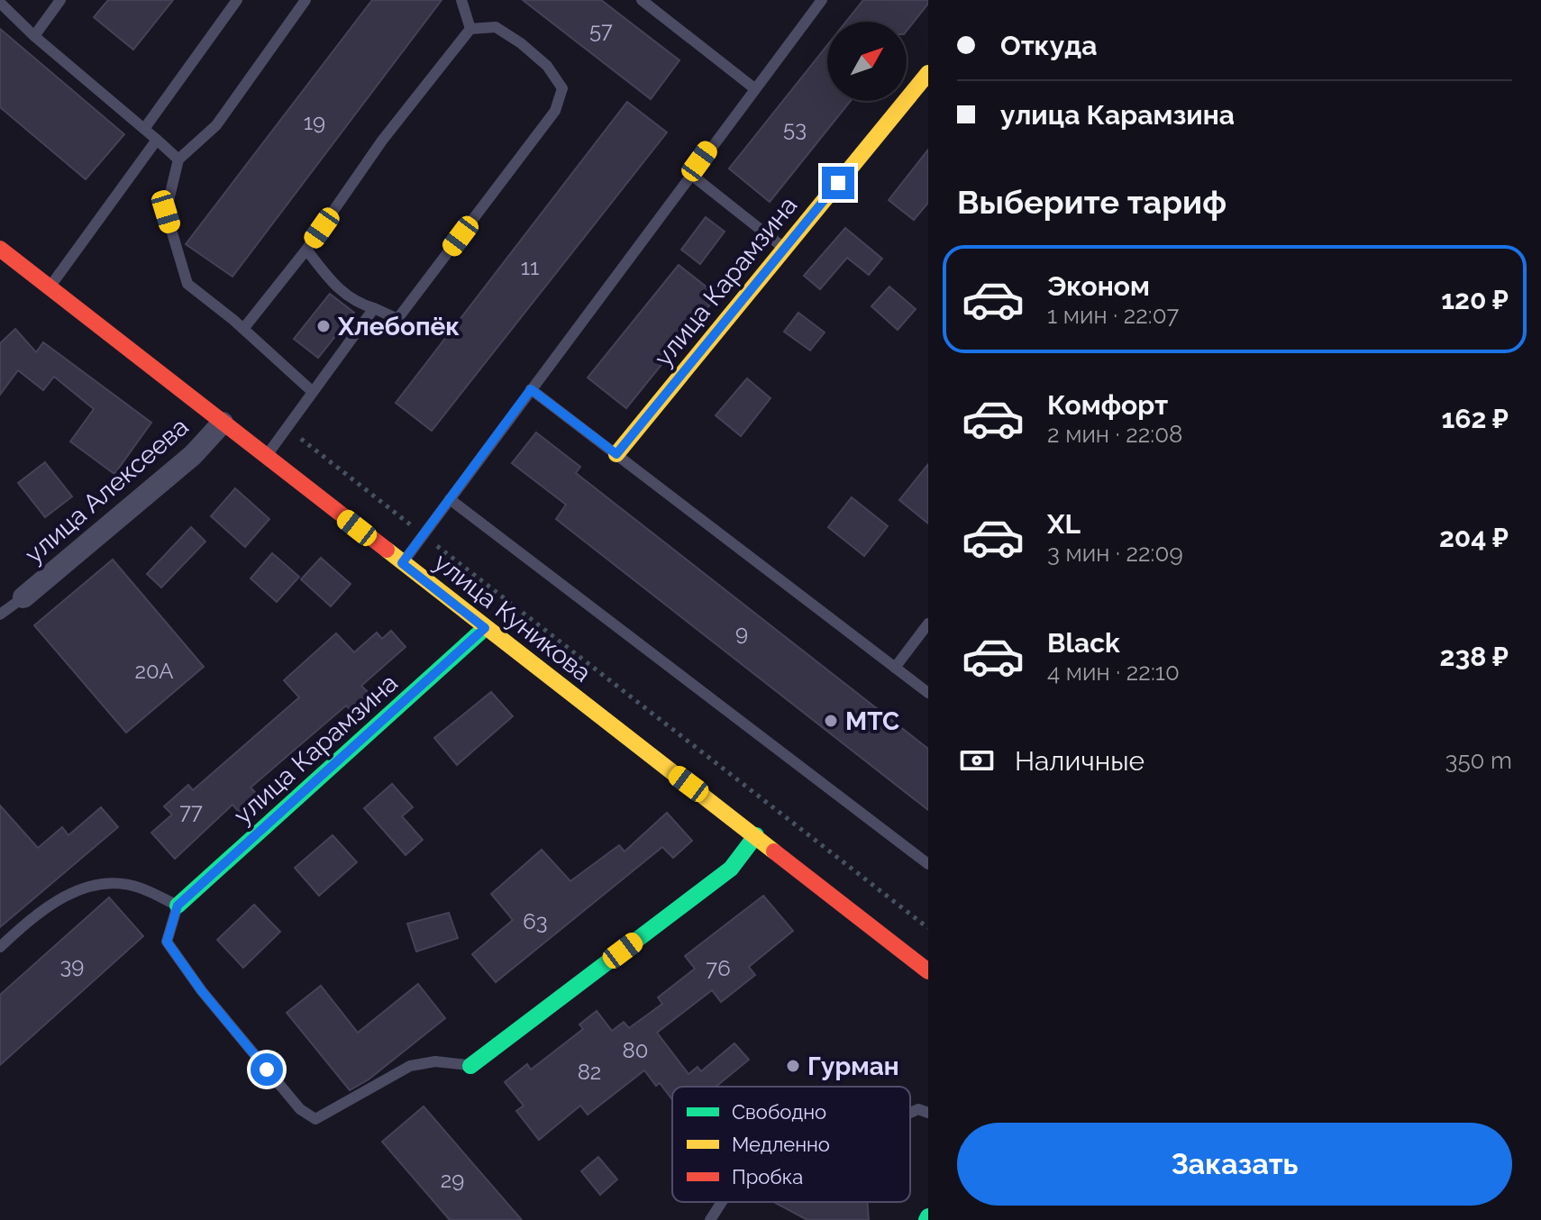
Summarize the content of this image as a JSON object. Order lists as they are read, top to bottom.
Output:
{
  "streets": {
    "street": ["улица Карамзина", "улица Алексеева", "улица Куникова"]
  },
  "crossings": [
    ["улица Карамзина", "улица Куникова"],
    ["улица Алексеева", "улица Куникова"]
  ],
  "places": ["Хлебопёк", "МТС", "Гурман"],
  "house_numbers": [
    "57",
    "19",
    "53",
    "11",
    "9",
    "20А",
    "77",
    "63",
    "39",
    "76",
    "80",
    "82",
    "29"
  ],
  "legend": ["Свободно", "Медленно", "Пробка"],
  "north": "top right",
  "page": {
    "banner": ["Откуда", "улица Карамзина"],
    "heading": "Выберите тариф",
    "list": [
      {
        "name": "Эконом",
        "note": "1 мин · 22:07",
        "value": "120 ₽"
      },
      {
        "name": "Комфорт",
        "note": "2 мин · 22:08",
        "value": "162 ₽"
      },
      {
        "name": "XL",
        "note": "3 мин · 22:09",
        "value": "204 ₽"
      },
      {
        "name": "Black",
        "note": "4 мин · 22:10",
        "value": "238 ₽"
      }
    ],
    "pay": ["Наличные", "350 m"],
    "buttons": "Заказать"
  }
}
